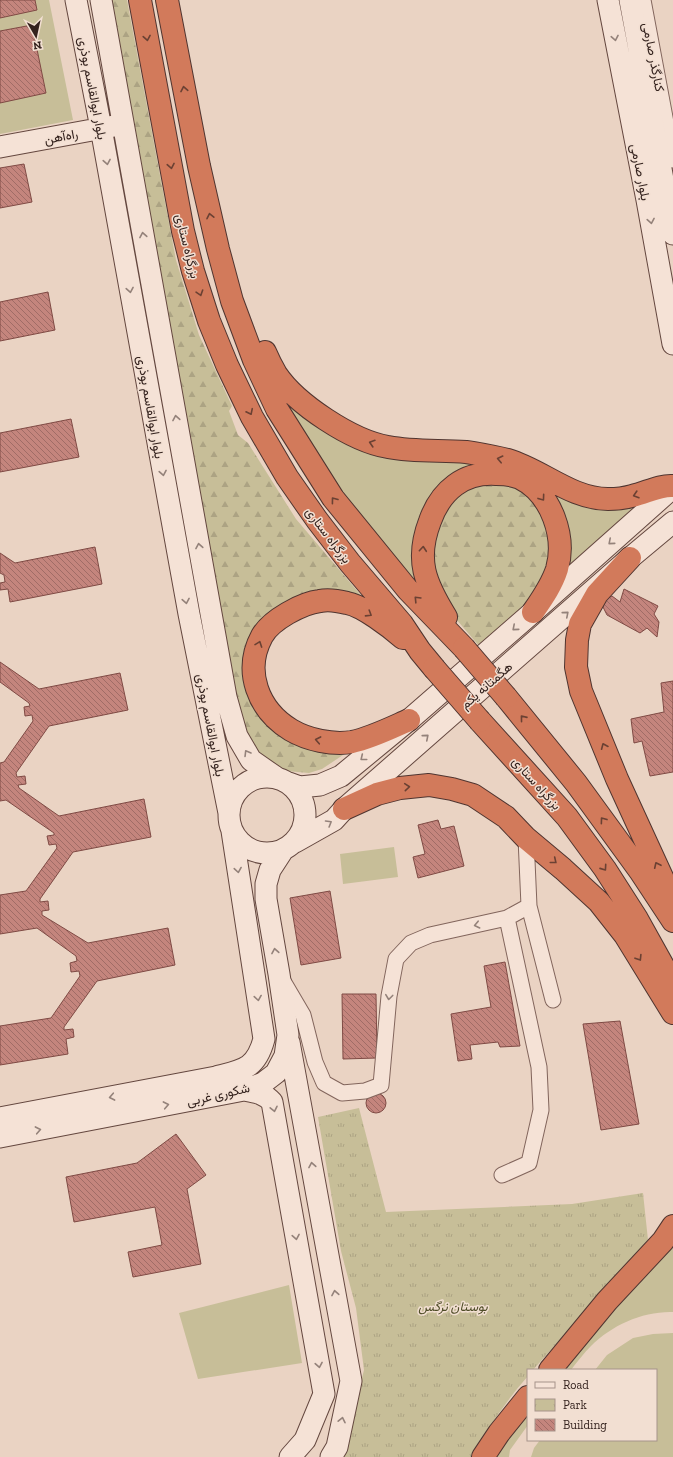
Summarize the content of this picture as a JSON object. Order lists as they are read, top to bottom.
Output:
{
  "streets": {
    "highway": ["بزرگراه ستاری"],
    "main road": [
      "بلوار ابوالقاسم بوذری",
      "راه‌آهن",
      "بلوار صارمی",
      "هگمتانه یکم",
      "شکوری غربی"
    ],
    "street": ["کنارگذر صارمی"]
  },
  "crossings": [
    ["کنارگذر صارمی", "بلوار صارمی"],
    ["بلوار ابوالقاسم بوذری", "راه‌آهن"],
    ["بلوار ابوالقاسم بوذری", "هگمتانه یکم"],
    ["بلوار ابوالقاسم بوذری", "شکوری غربی"],
    ["هگمتانه یکم", "شکوری غربی"]
  ],
  "parks": ["بوستان نرگس"],
  "legend": ["Road", "Park", "Building"],
  "north": "bottom"
}
